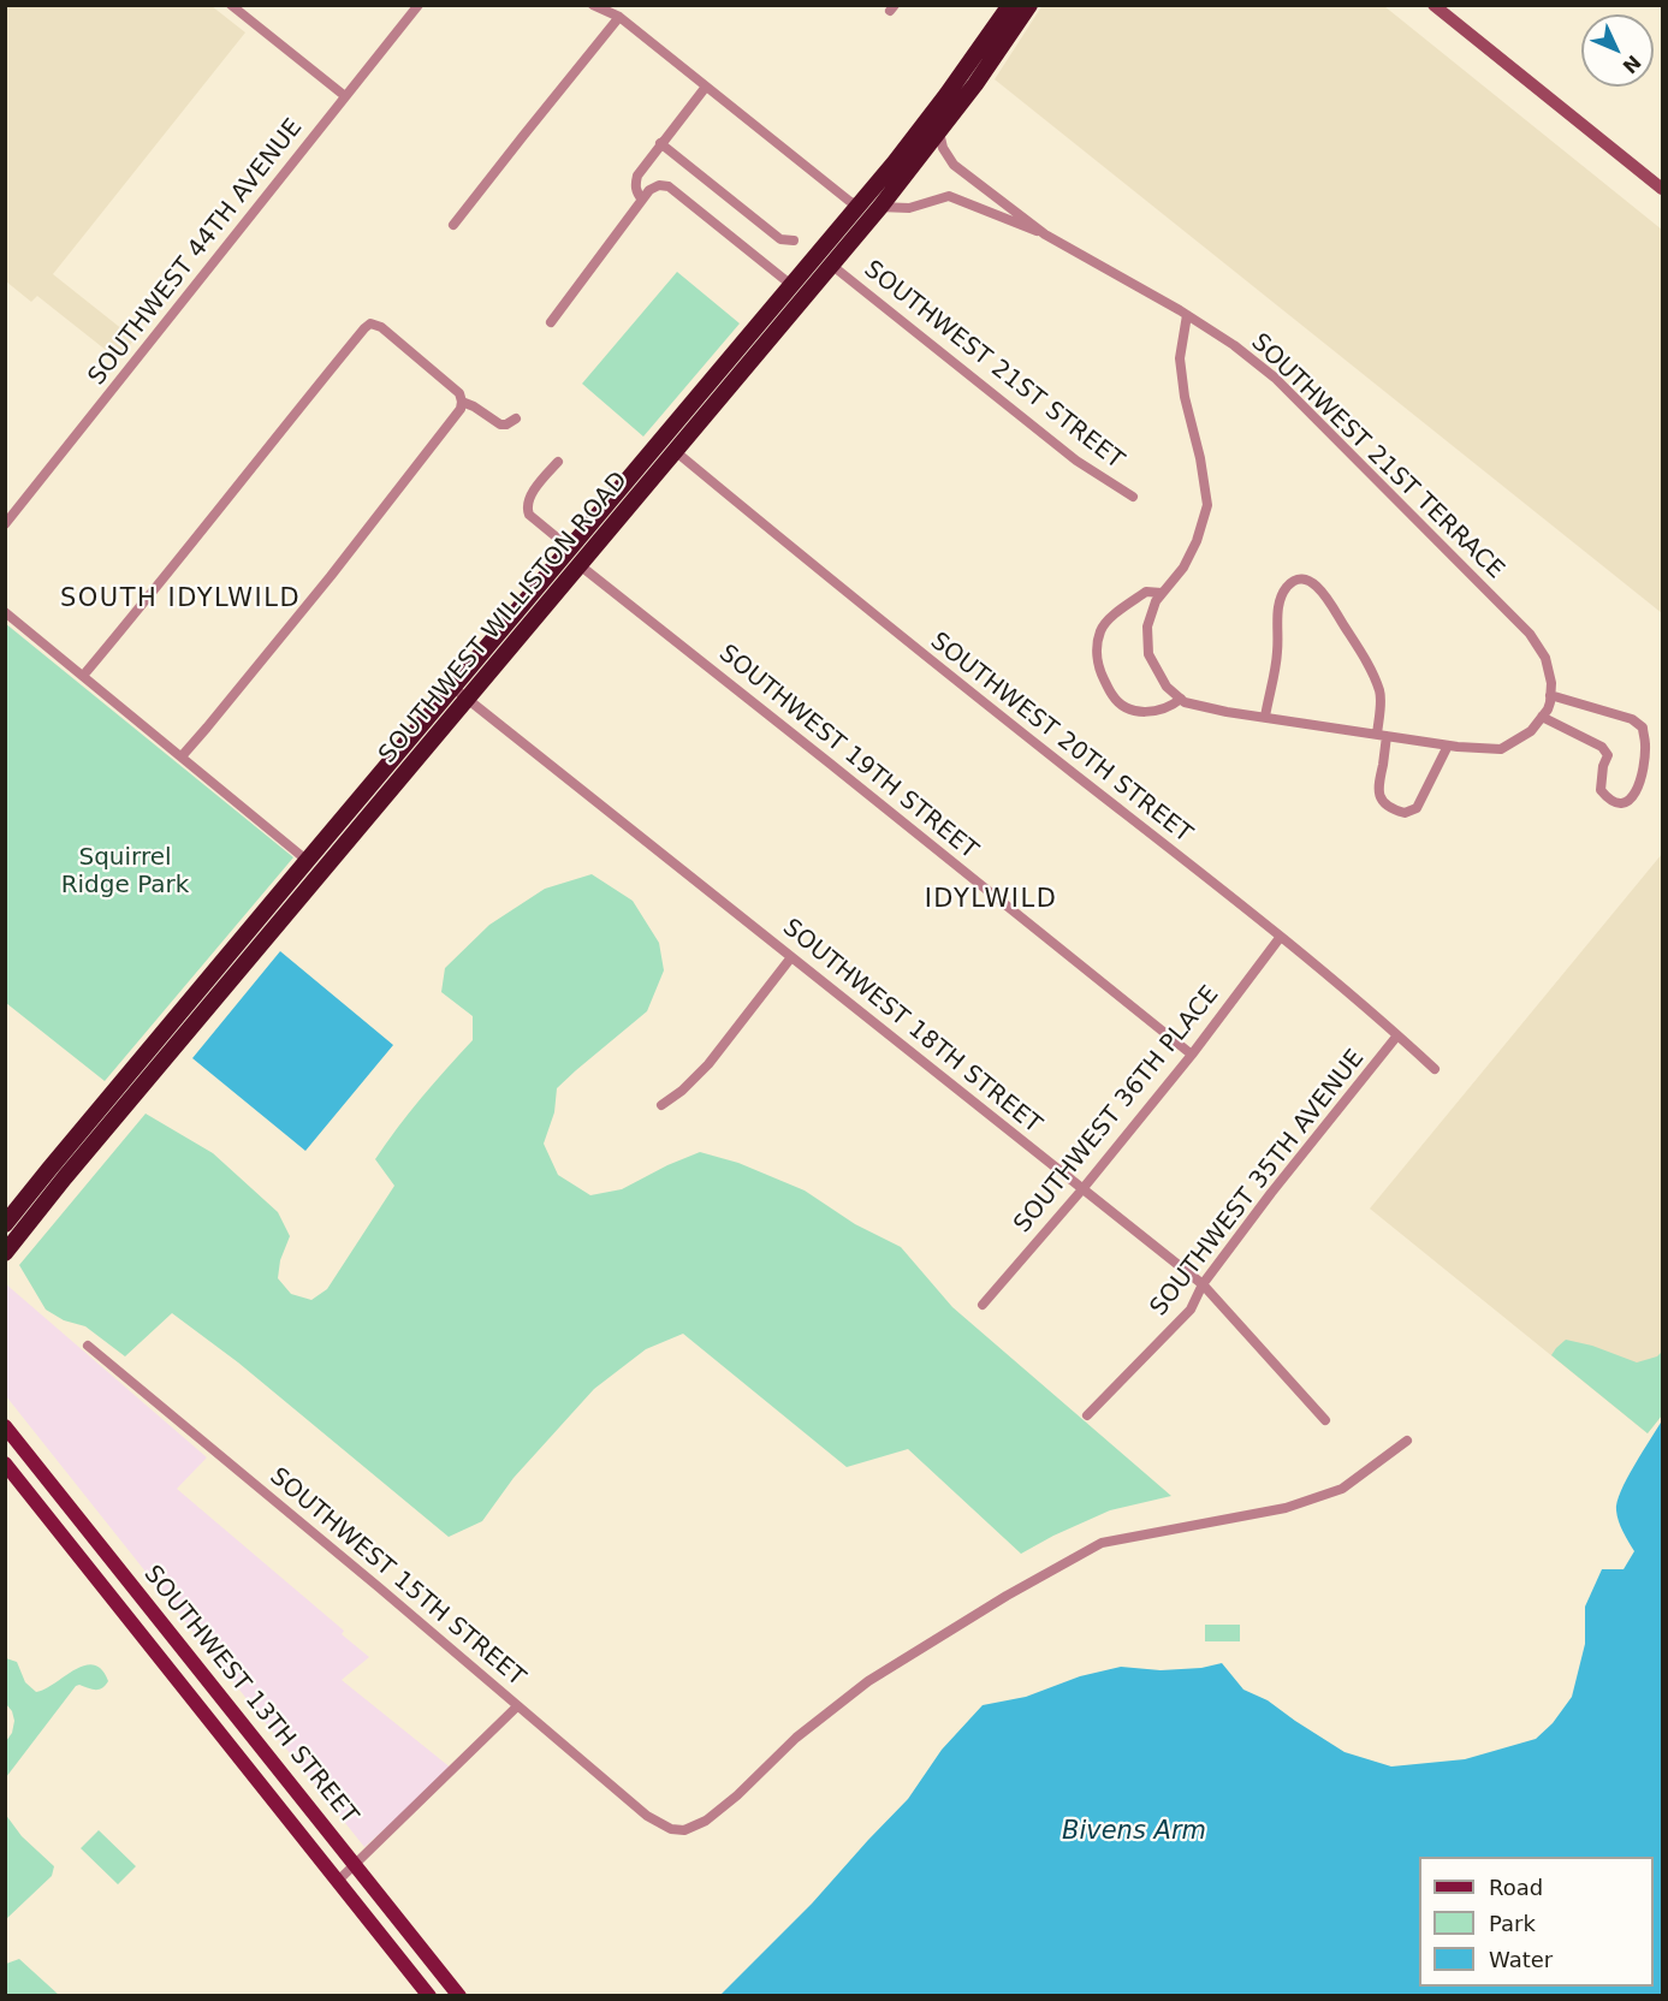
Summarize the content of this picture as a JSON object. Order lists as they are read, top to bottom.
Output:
{
  "streets": {
    "highway": ["SOUTHWEST WILLISTON ROAD"],
    "main road": ["SOUTHWEST 13TH STREET"],
    "street": [
      "SOUTHWEST 44TH AVENUE",
      "SOUTHWEST 21ST STREET",
      "SOUTHWEST 21ST TERRACE",
      "SOUTHWEST 20TH STREET",
      "SOUTHWEST 19TH STREET",
      "SOUTHWEST 18TH STREET",
      "SOUTHWEST 36TH PLACE",
      "SOUTHWEST 35TH AVENUE",
      "SOUTHWEST 15TH STREET"
    ]
  },
  "crossings": [
    ["SOUTHWEST 21ST STREET", "SOUTHWEST WILLISTON ROAD"],
    ["SOUTHWEST 21ST TERRACE", "SOUTHWEST WILLISTON ROAD"],
    ["SOUTHWEST WILLISTON ROAD", "SOUTHWEST 20TH STREET"],
    ["SOUTHWEST WILLISTON ROAD", "SOUTHWEST 19TH STREET"],
    ["SOUTHWEST WILLISTON ROAD", "SOUTHWEST 18TH STREET"],
    ["SOUTHWEST 20TH STREET", "SOUTHWEST 36TH PLACE"],
    ["SOUTHWEST 20TH STREET", "SOUTHWEST 35TH AVENUE"],
    ["SOUTHWEST 19TH STREET", "SOUTHWEST 36TH PLACE"],
    ["SOUTHWEST 18TH STREET", "SOUTHWEST 36TH PLACE"],
    ["SOUTHWEST 18TH STREET", "SOUTHWEST 35TH AVENUE"]
  ],
  "districts": ["SOUTH IDYLWILD", "IDYLWILD"],
  "water": ["Bivens Arm"],
  "parks": ["Squirrel Ridge Park"],
  "legend": ["Road", "Park", "Water"],
  "north": "bottom right"
}
